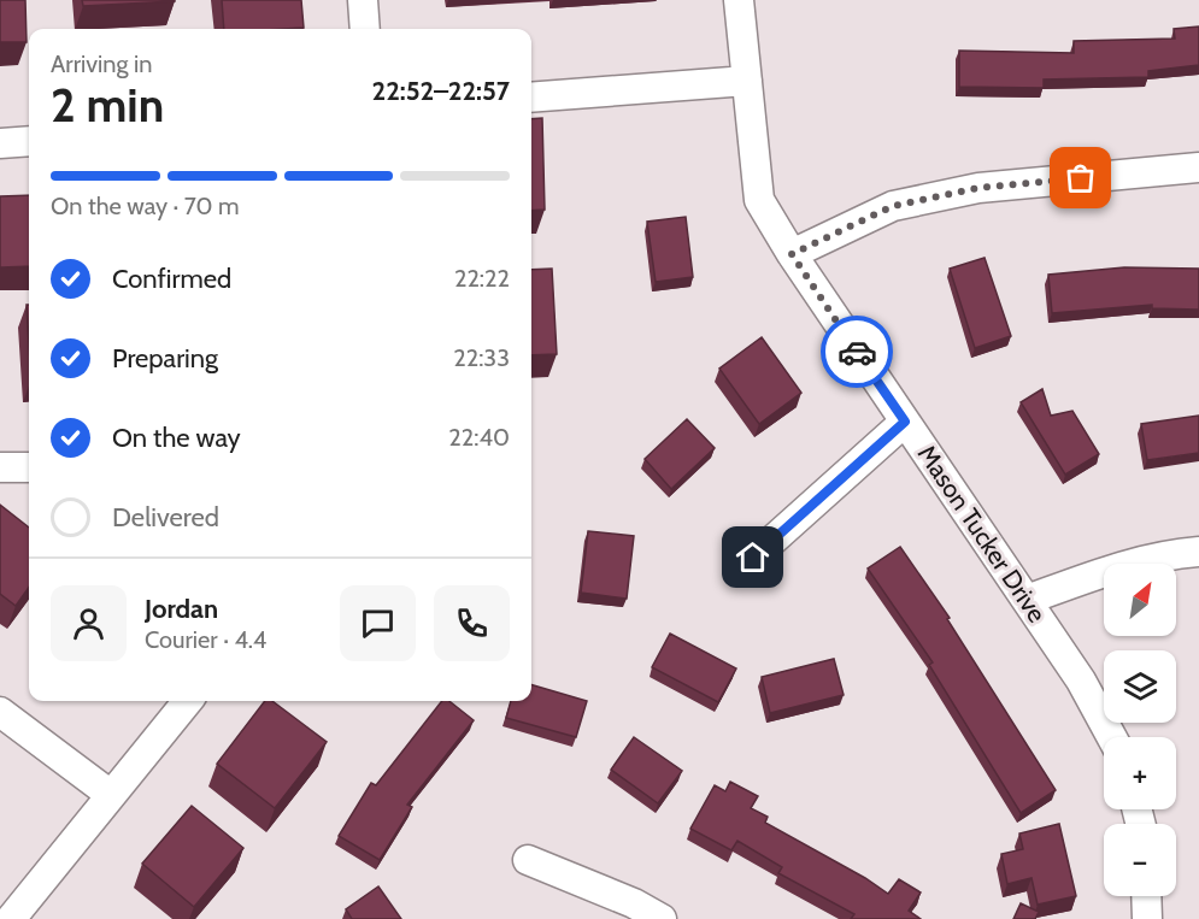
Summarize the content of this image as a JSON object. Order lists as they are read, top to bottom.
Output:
{
  "streets": {
    "street": ["Mason Tucker Drive"]
  },
  "north": "top right",
  "page": {
    "heading": ["2 min", "Arriving in", "22:52–22:57"],
    "panel": ["Jordan", "Courier · 4.4"],
    "bar": "On the way · 70 m",
    "list": [
      ["Confirmed", "22:22"],
      ["Preparing", "22:33"],
      ["On the way", "22:40"],
      "Delivered"
    ],
    "map_buttons": ["+", "−"]
  }
}
